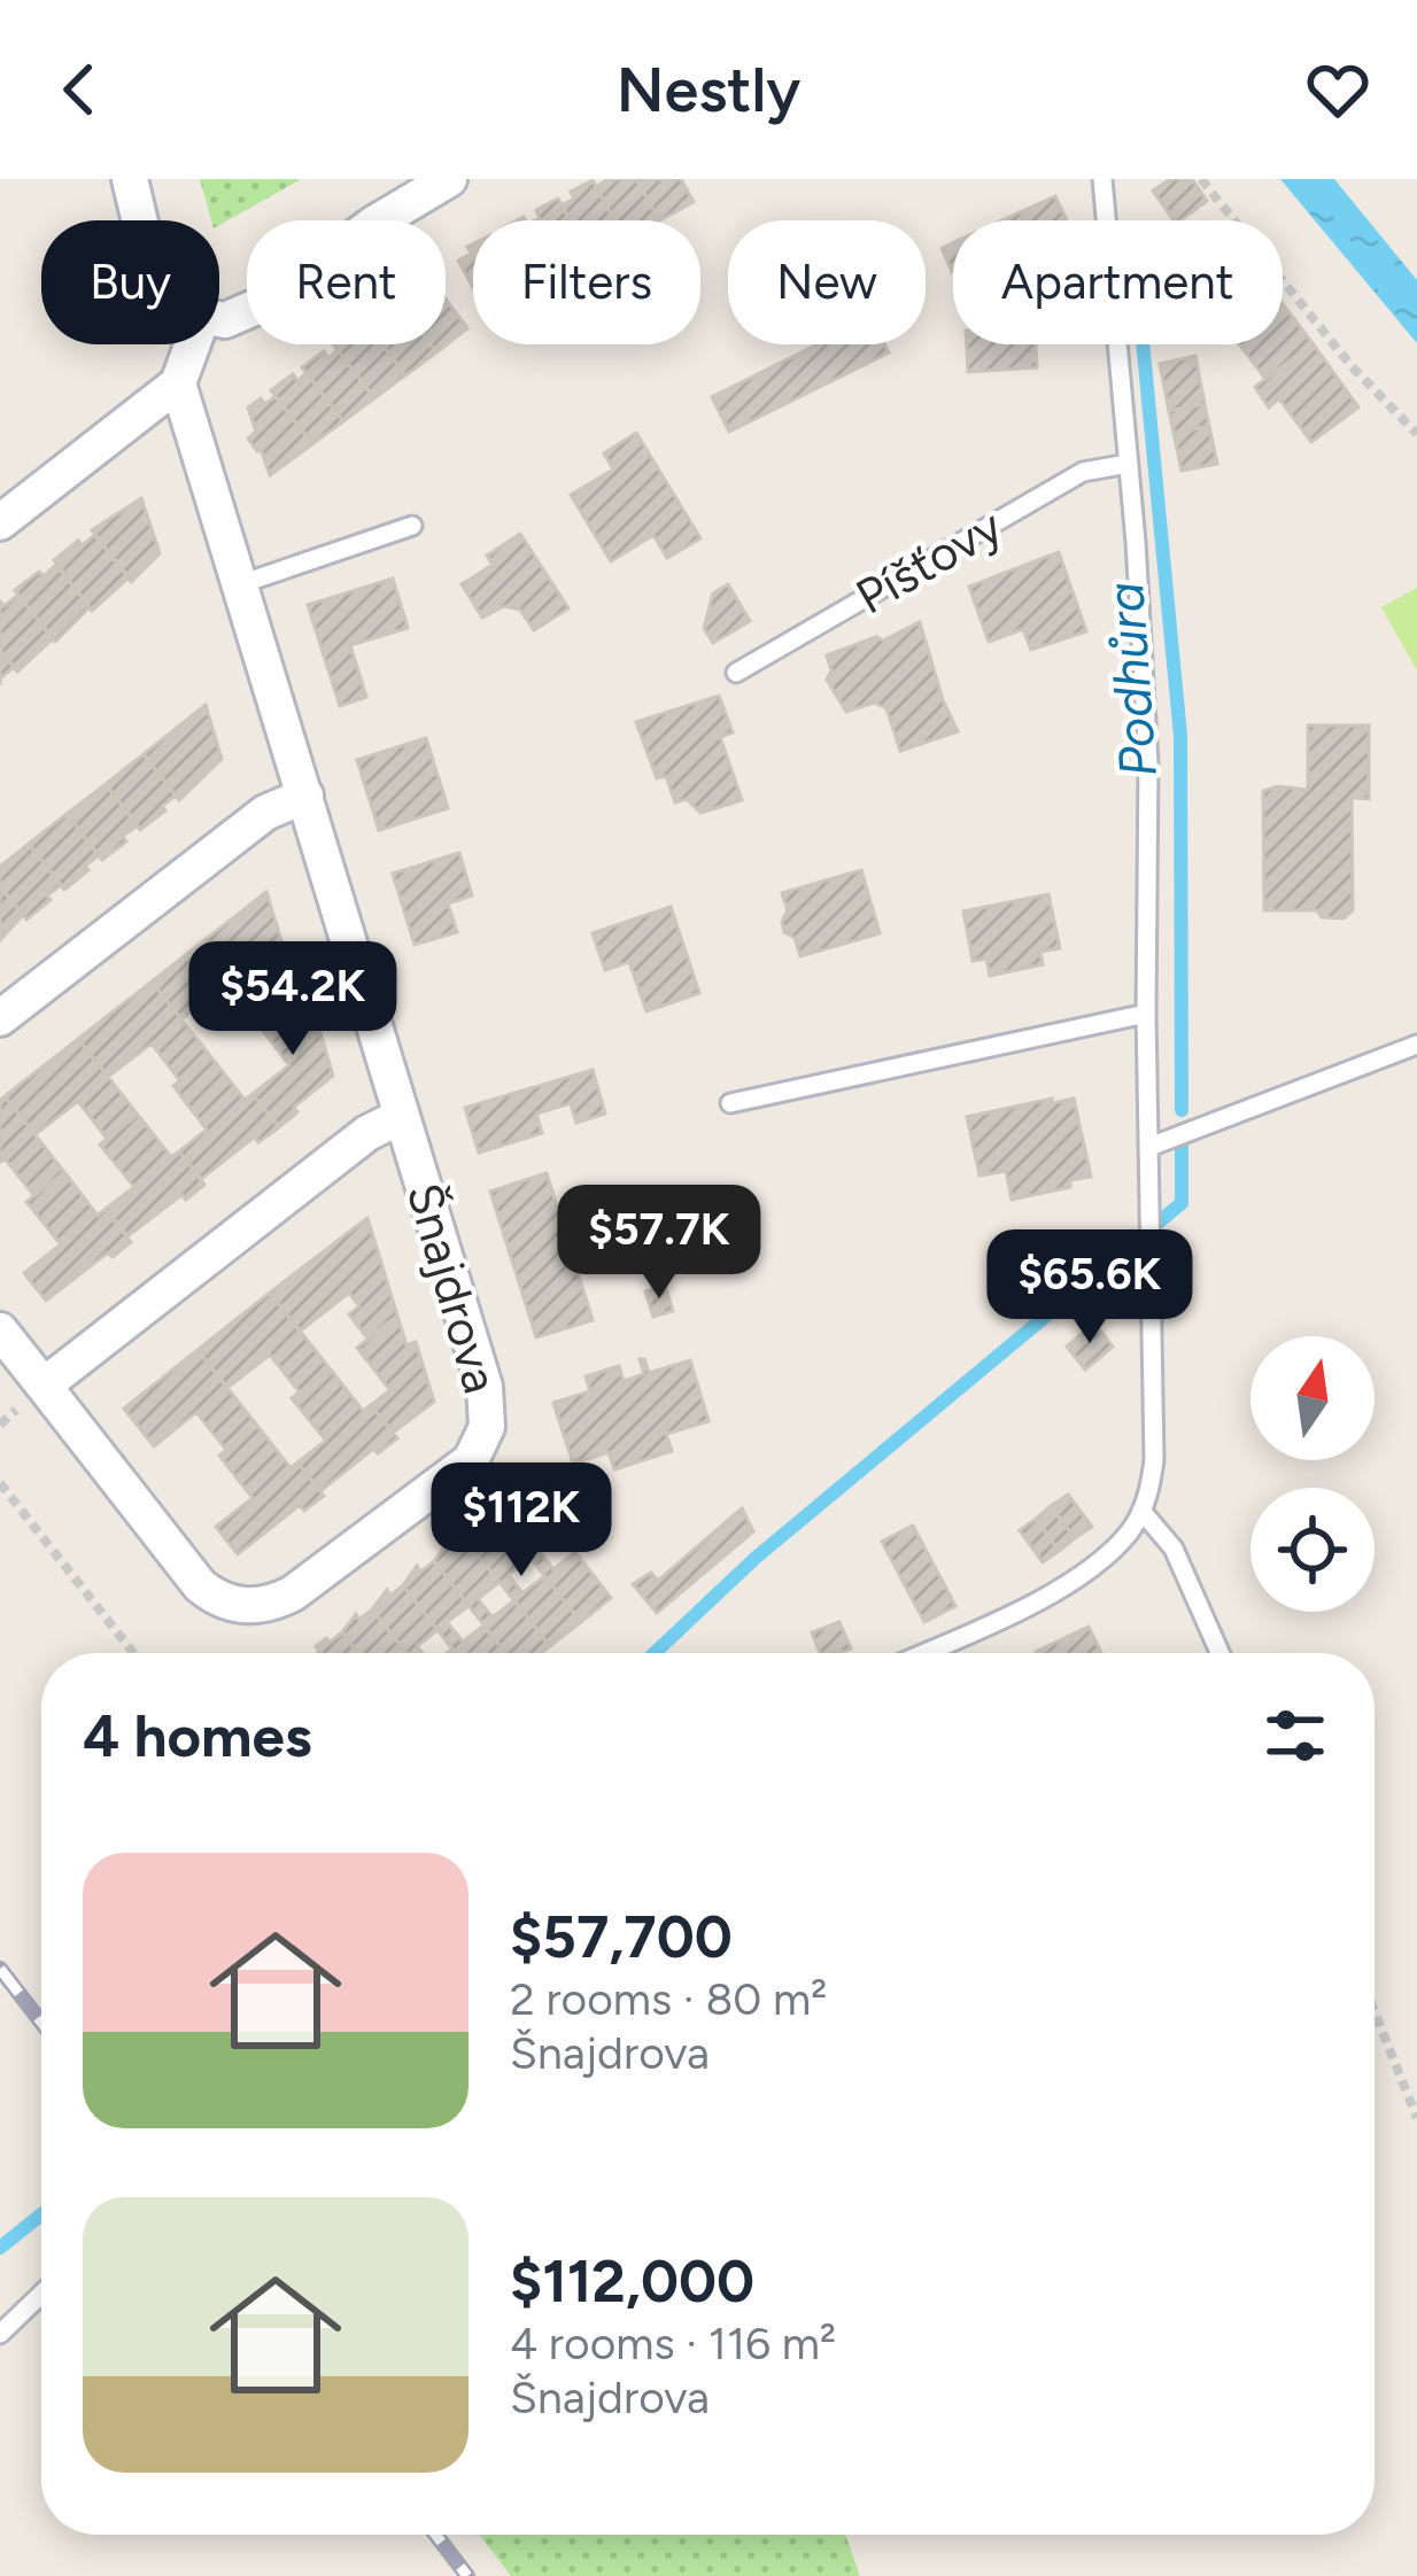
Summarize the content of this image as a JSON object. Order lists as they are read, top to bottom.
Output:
{
  "streets": {
    "street": ["Šnajdrova"],
    "lane": ["Píšťovy"]
  },
  "water": ["Podhůra"],
  "north": "top",
  "page": {
    "header": "Nestly",
    "chip": [
      "Buy",
      "Rent",
      "Filters",
      "New",
      "Apartment"
    ],
    "price": [
      "$54.2K",
      "$57.7K",
      "$65.6K",
      "$112K"
    ],
    "heading": "4 homes",
    "list": [
      {
        "name": "$57,700",
        "note": "2 rooms · 80 m² · Šnajdrova"
      },
      {
        "name": "$112,000",
        "note": "4 rooms · 116 m² · Šnajdrova"
      }
    ]
  }
}
